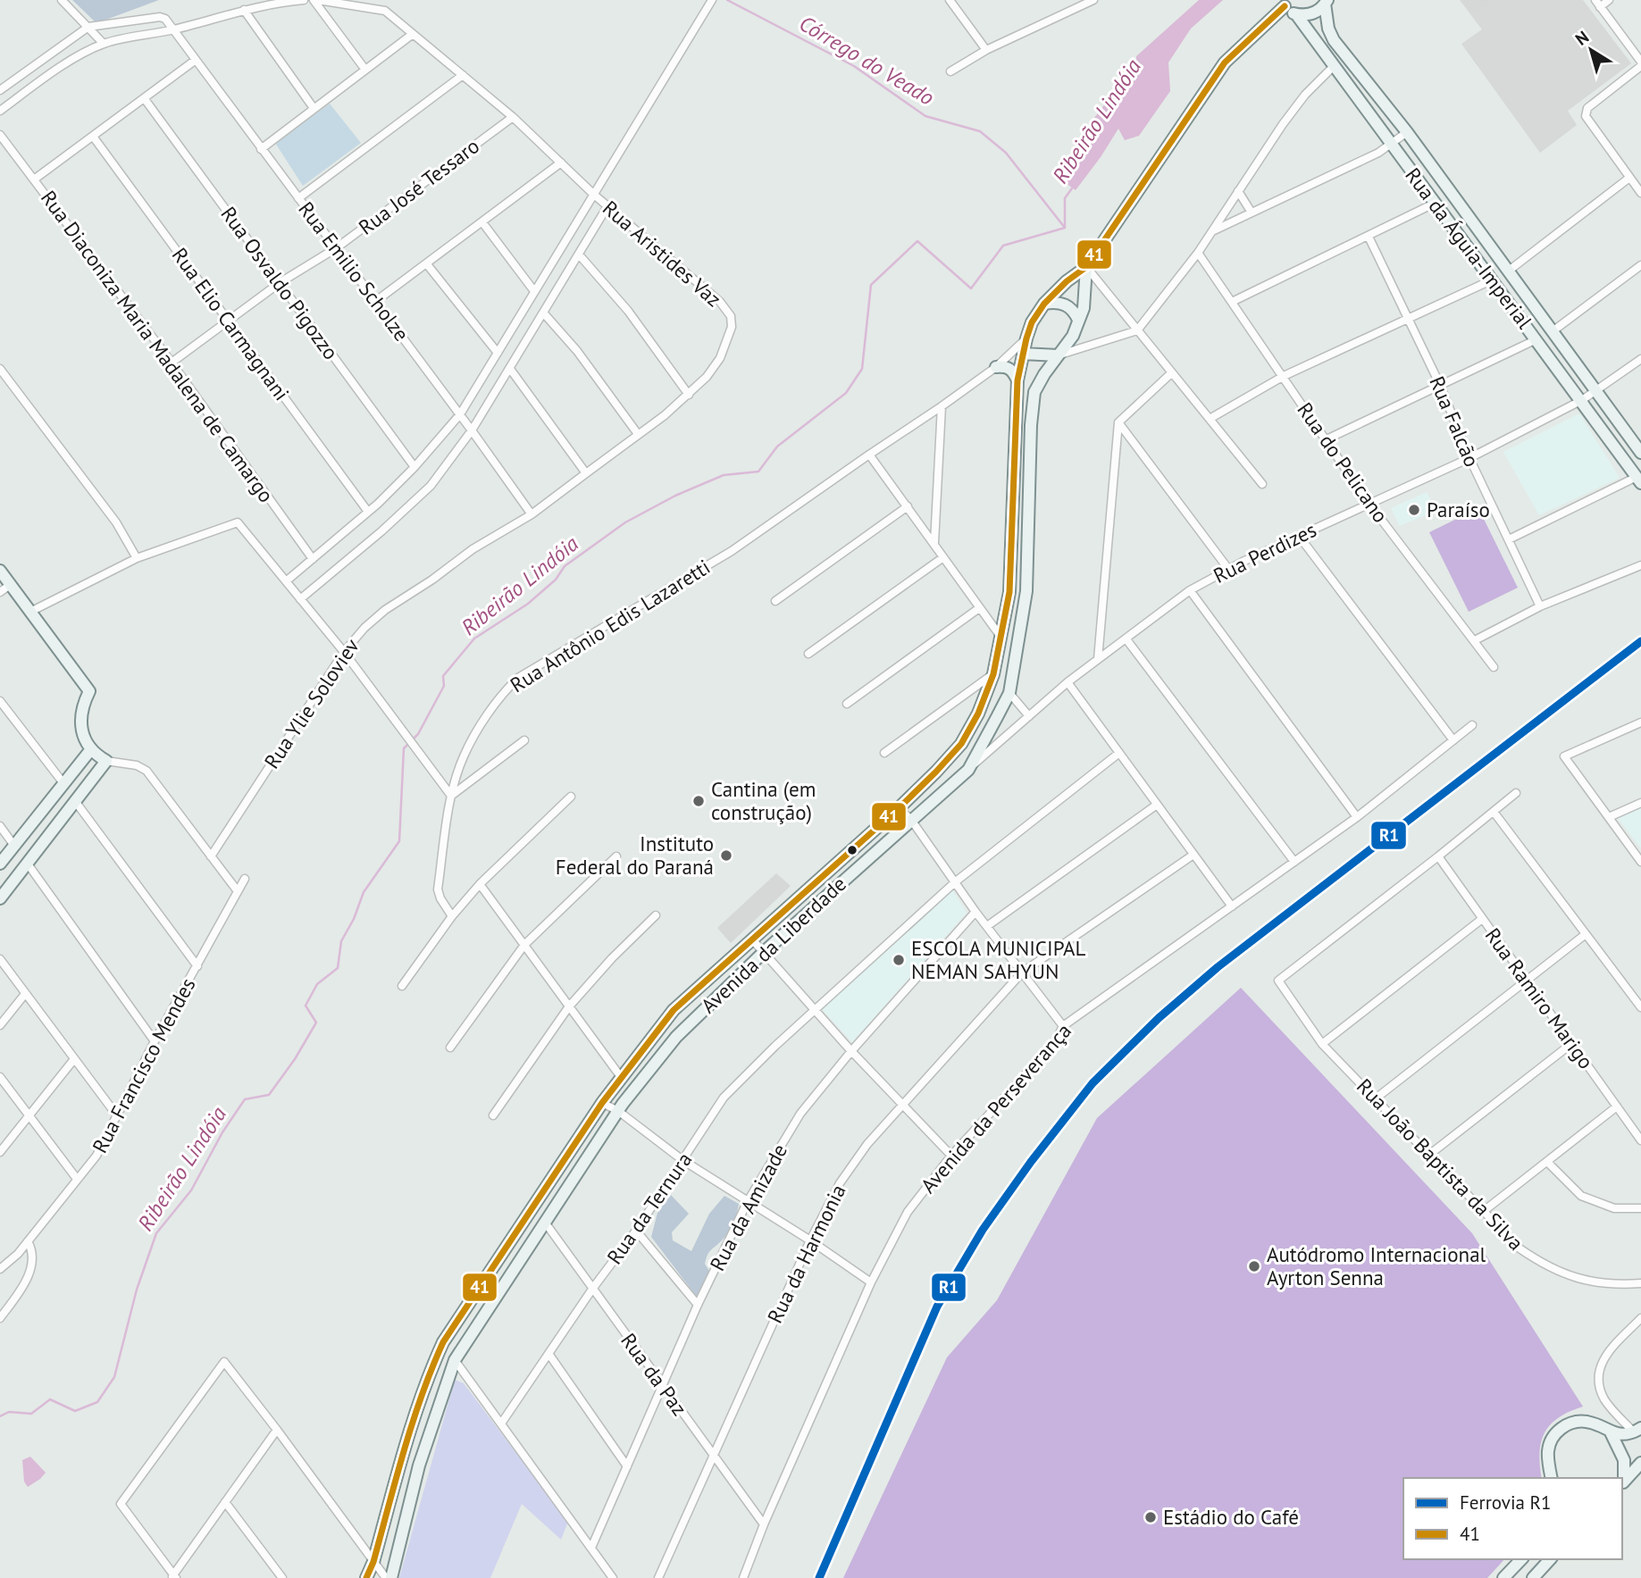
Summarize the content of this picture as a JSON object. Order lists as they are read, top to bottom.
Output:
{
  "streets": {
    "street": [
      "Rua José Tessaro",
      "Rua da Águia-Imperial",
      "Rua Aristides Vaz",
      "Rua Emilio Scholze",
      "Rua Osvaldo Pigozzo",
      "Rua Elio Carmagnani",
      "Rua Diaconiza Maria Madalena de Camargo",
      "Rua Falcão",
      "Rua do Pelicano",
      "Rua Perdizes",
      "Rua Antônio Edis Lazaretti",
      "Rua Ylie Soloviev",
      "Avenida da Liberdade",
      "Rua Ramiro Marigo",
      "Rua Francisco Mendes",
      "Avenida da Perseverança",
      "Rua João Baptista da Silva",
      "Rua da Amizade",
      "Rua da Ternura",
      "Rua da Harmonia",
      "Rua da Paz"
    ]
  },
  "crossings": [
    ["Rua José Tessaro", "Rua Aristides Vaz"],
    ["Rua José Tessaro", "Rua Emilio Scholze"],
    ["Rua José Tessaro", "Rua Osvaldo Pigozzo"],
    ["Rua José Tessaro", "Rua Elio Carmagnani"],
    ["Rua José Tessaro", "Rua Diaconiza Maria Madalena de Camargo"],
    ["Rua da Águia-Imperial", "Rua Perdizes"],
    ["Rua Aristides Vaz", "Rua Ylie Soloviev"],
    ["Rua Emilio Scholze", "Rua Ylie Soloviev"],
    ["Rua Falcão", "Rua Perdizes"],
    ["Rua do Pelicano", "Rua Perdizes"],
    ["Rua Perdizes", "Avenida da Liberdade"],
    ["Avenida da Liberdade", "Rua da Paz"],
    ["Rua Ramiro Marigo", "Rua João Baptista da Silva"],
    ["Avenida da Perseverança", "Rua da Paz"],
    ["Rua da Amizade", "Rua da Paz"],
    ["Rua da Ternura", "Rua da Paz"],
    ["Rua da Harmonia", "Rua da Paz"]
  ],
  "water": ["Córrego do Veado", "Ribeirão Lindóia"],
  "places": [
    "Paraíso",
    "Cantina (em construção)",
    "Instituto Federal do Paraná",
    "ESCOLA MUNICIPAL NEMAN SAHYUN",
    "Autódromo Internacional Ayrton Senna",
    "Estádio do Café"
  ],
  "lines": ["transit line 41", "rail line R1"],
  "legend": ["Ferrovia R1", "41"],
  "north": "top left"
}
